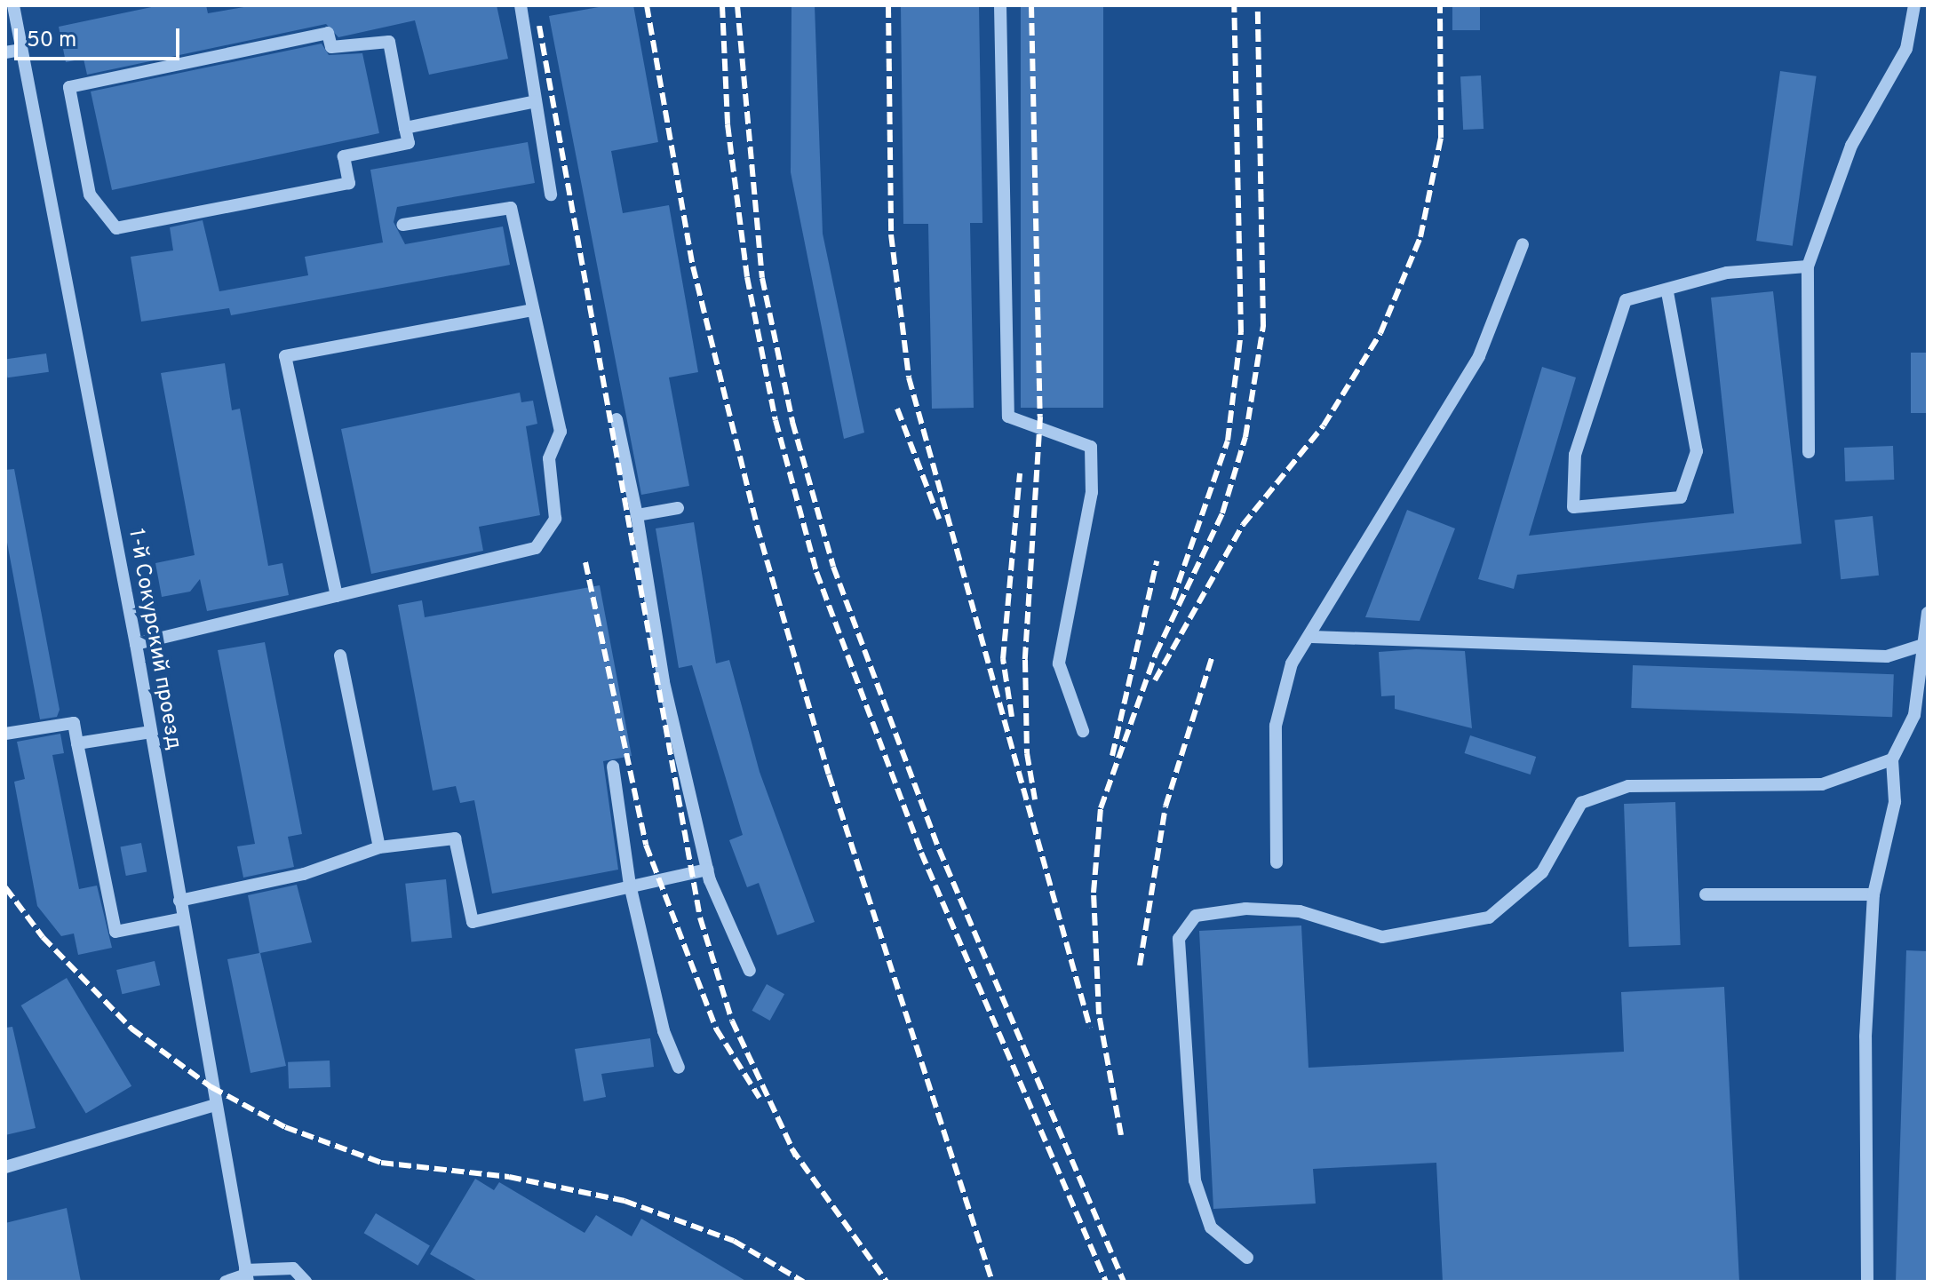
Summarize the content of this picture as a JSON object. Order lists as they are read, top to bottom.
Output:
{
  "streets": {
    "street": ["1-й Сокурский проезд"]
  },
  "scale_bar": "50 m"
}
